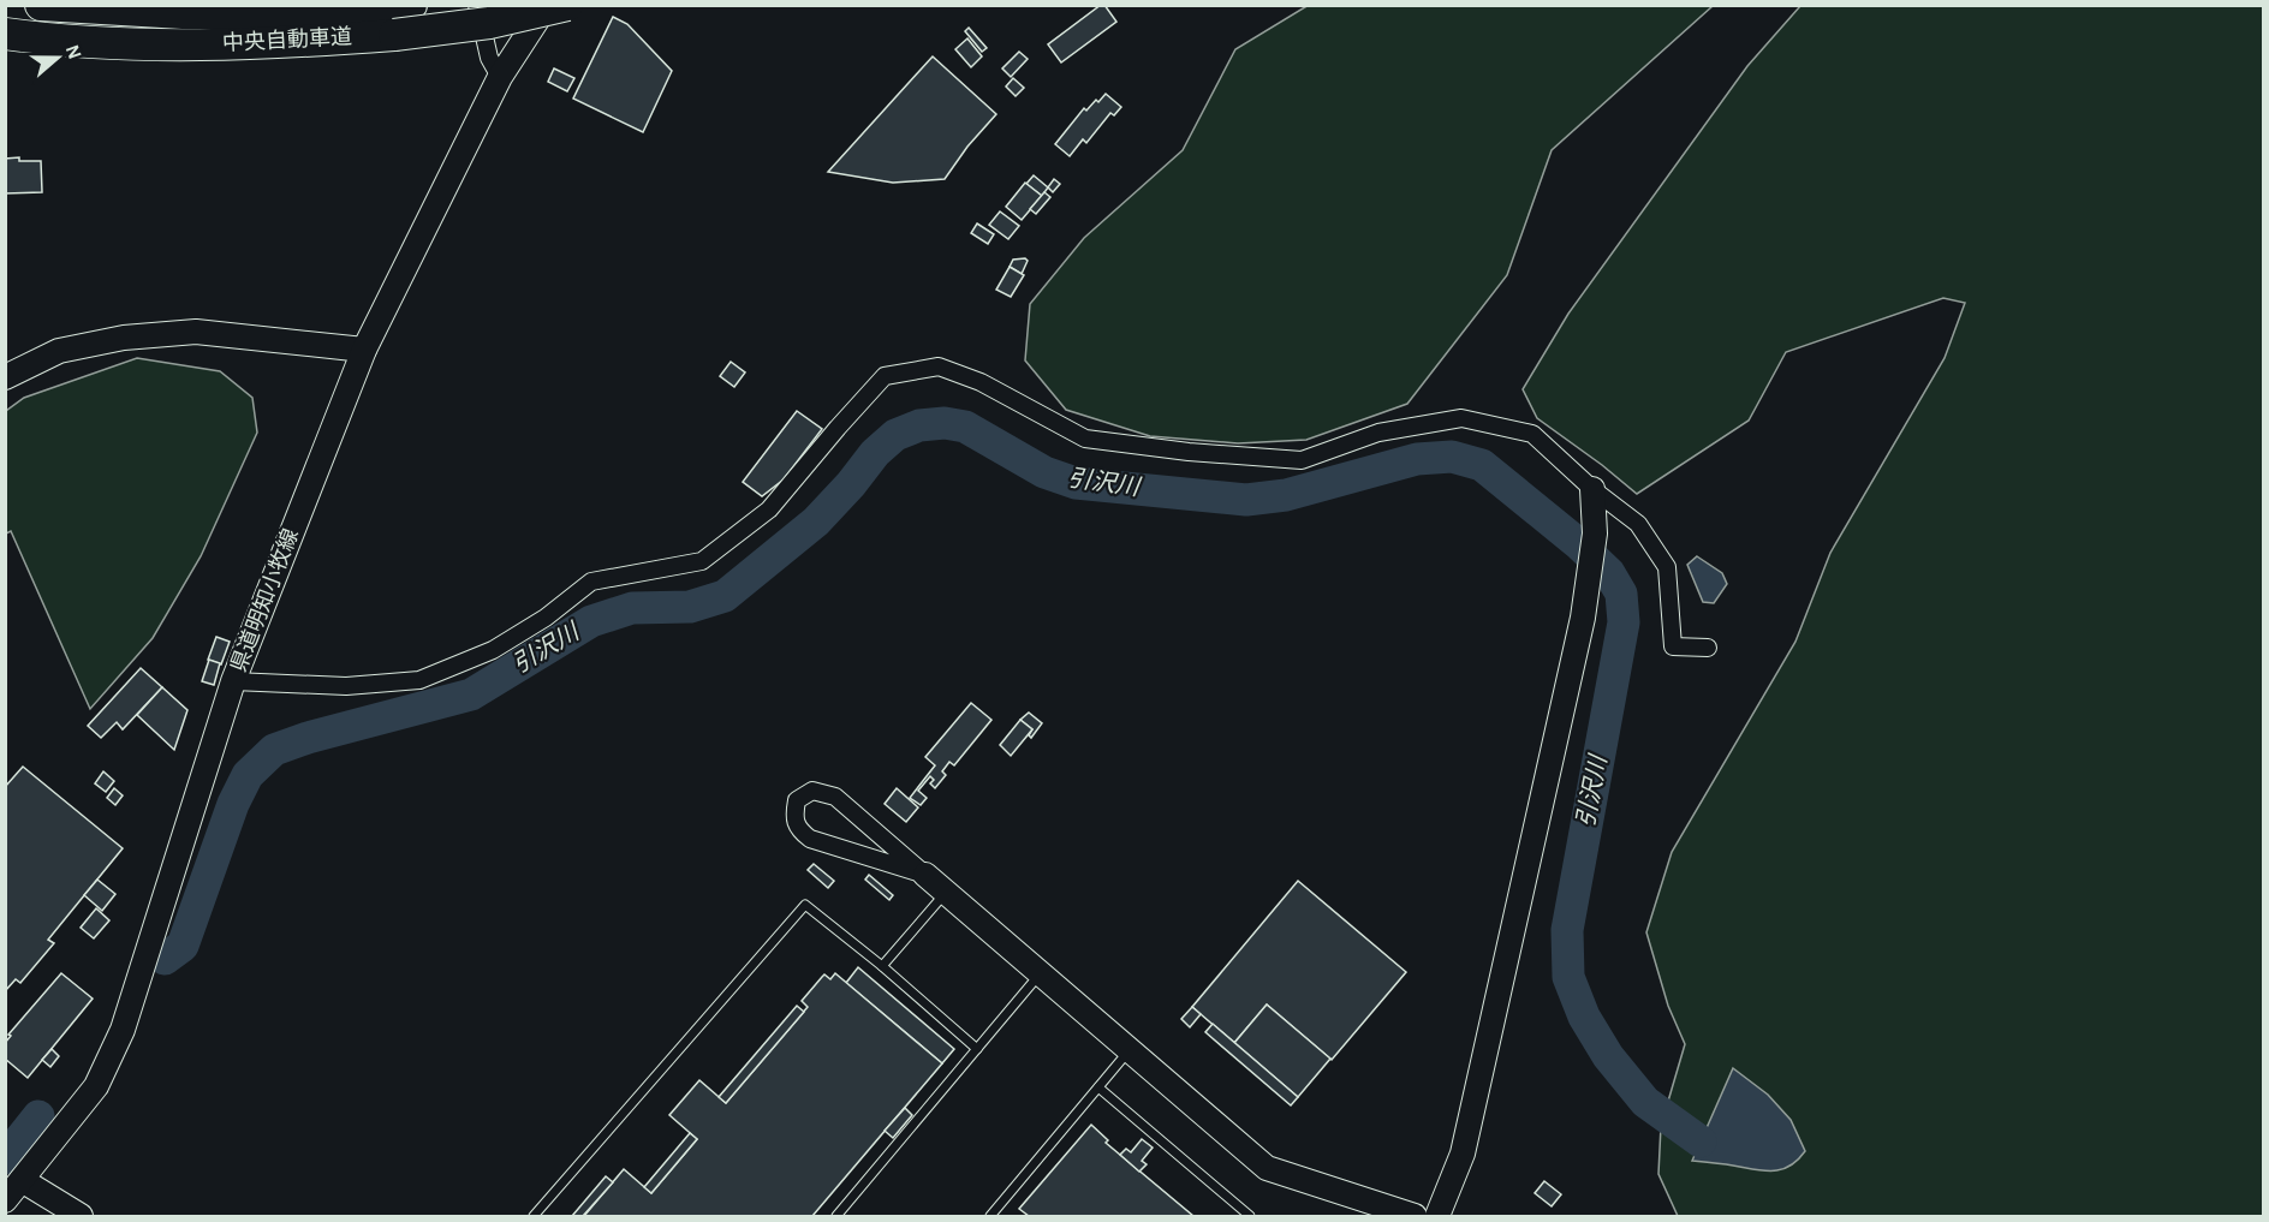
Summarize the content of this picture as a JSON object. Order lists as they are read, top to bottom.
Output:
{
  "streets": {
    "highway": ["中央自動車道"],
    "street": ["県道明知小牧線"]
  },
  "water": ["引沢川"],
  "north": "right"
}
